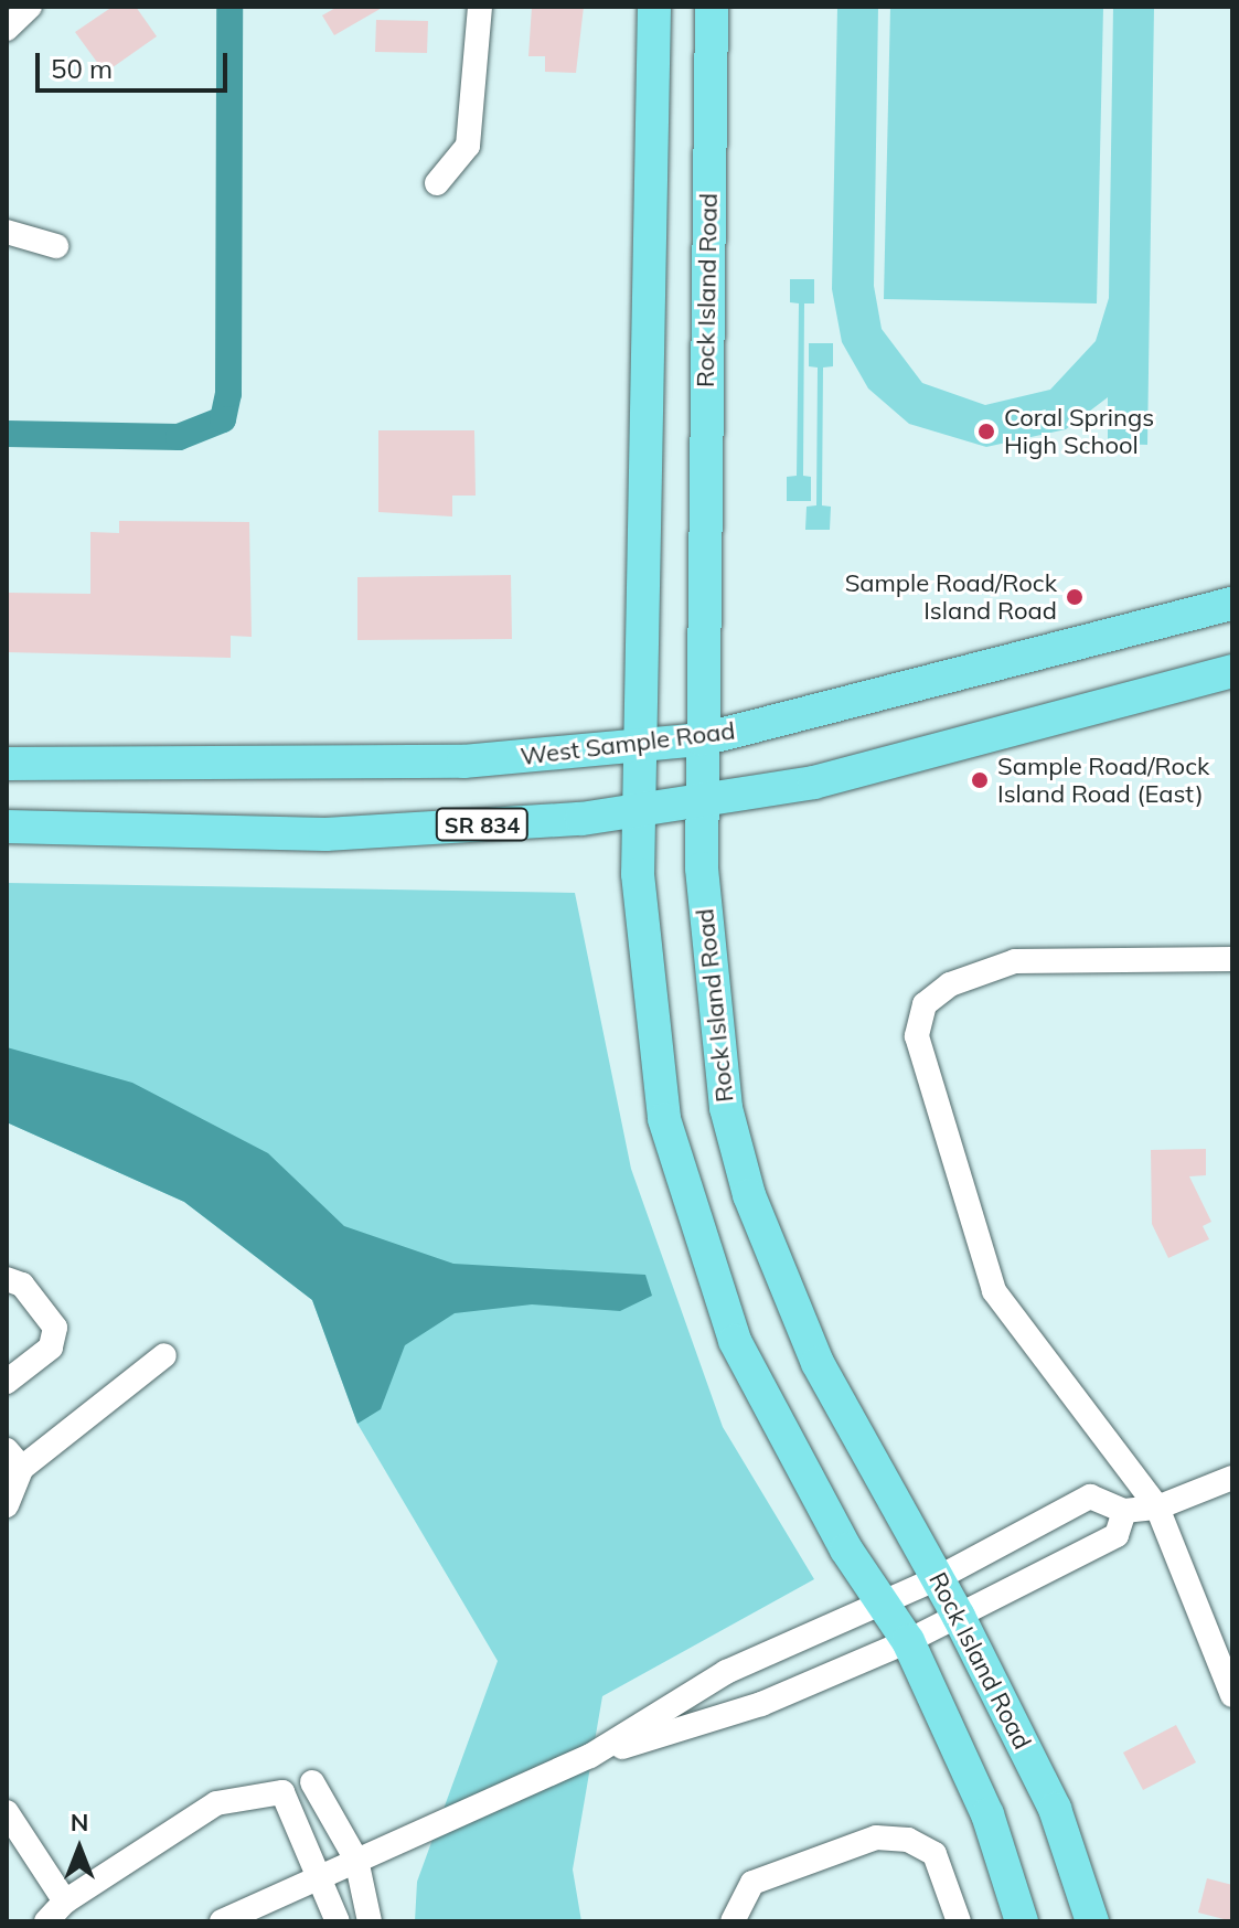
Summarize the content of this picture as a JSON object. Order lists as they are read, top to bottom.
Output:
{
  "streets": {
    "main road": ["Rock Island Road", "West Sample Road", "SR 834"]
  },
  "crossings": [
    ["Rock Island Road", "West Sample Road"],
    ["Rock Island Road", "SR 834"]
  ],
  "places": ["Coral Springs High School", "Sample Road/Rock Island Road", "Sample Road/Rock Island Road (East)"],
  "scale_bar": "50 m",
  "north": "top"
}
